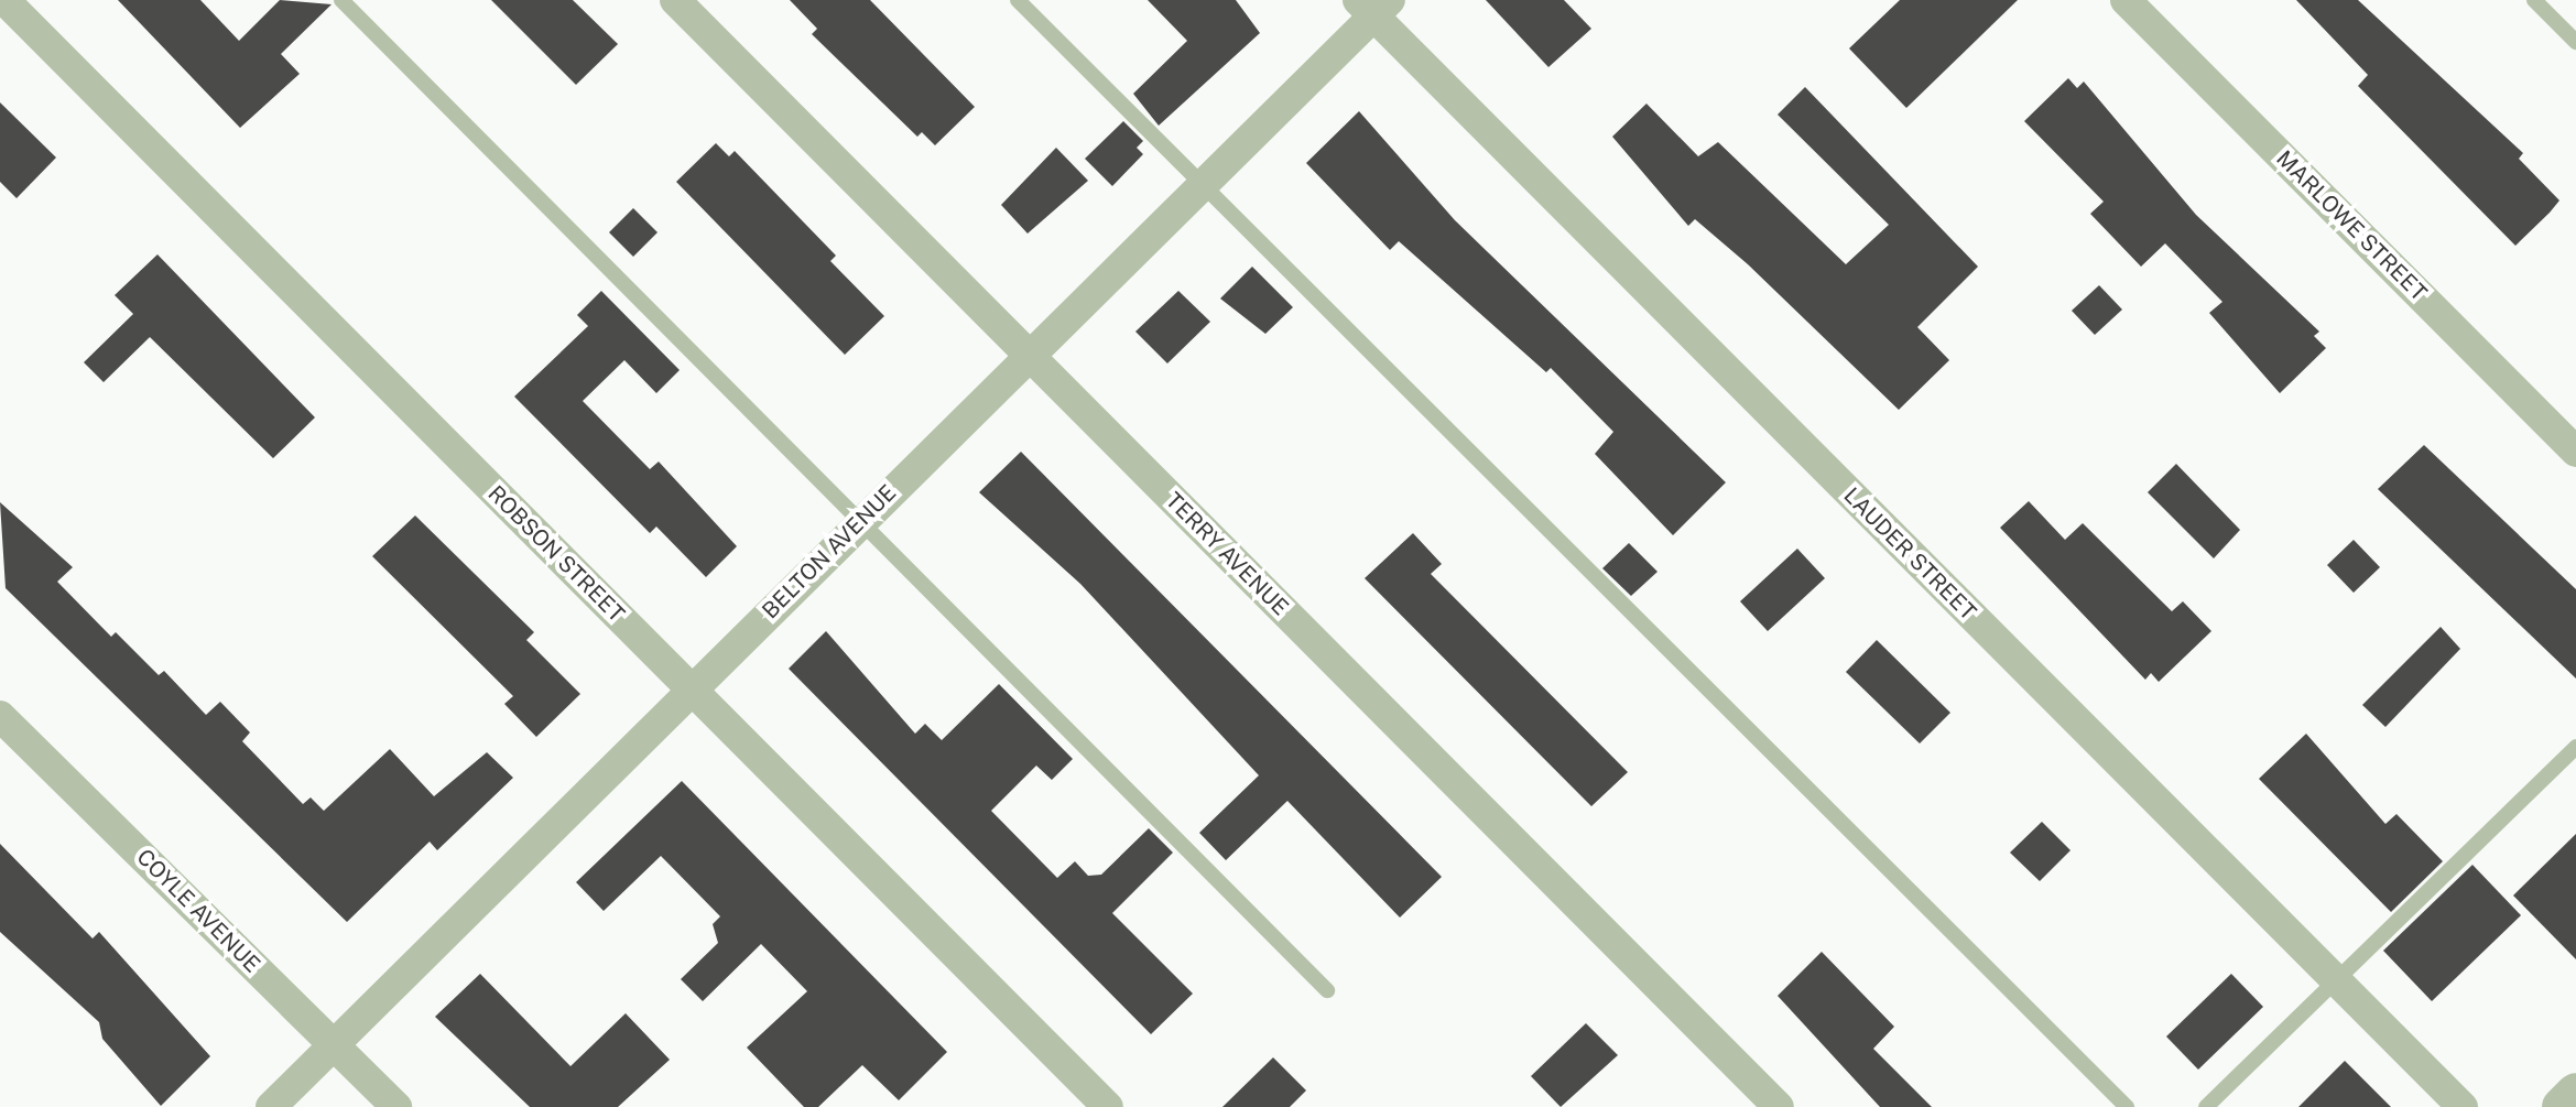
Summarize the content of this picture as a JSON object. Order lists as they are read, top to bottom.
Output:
{
  "streets": {
    "street": [
      "MARLOWE STREET",
      "BELTON AVENUE",
      "ROBSON STREET",
      "TERRY AVENUE",
      "LAUDER STREET",
      "COYLE AVENUE"
    ]
  },
  "crossings": [
    ["BELTON AVENUE", "ROBSON STREET"],
    ["BELTON AVENUE", "TERRY AVENUE"],
    ["BELTON AVENUE", "LAUDER STREET"],
    ["BELTON AVENUE", "COYLE AVENUE"]
  ]
}
